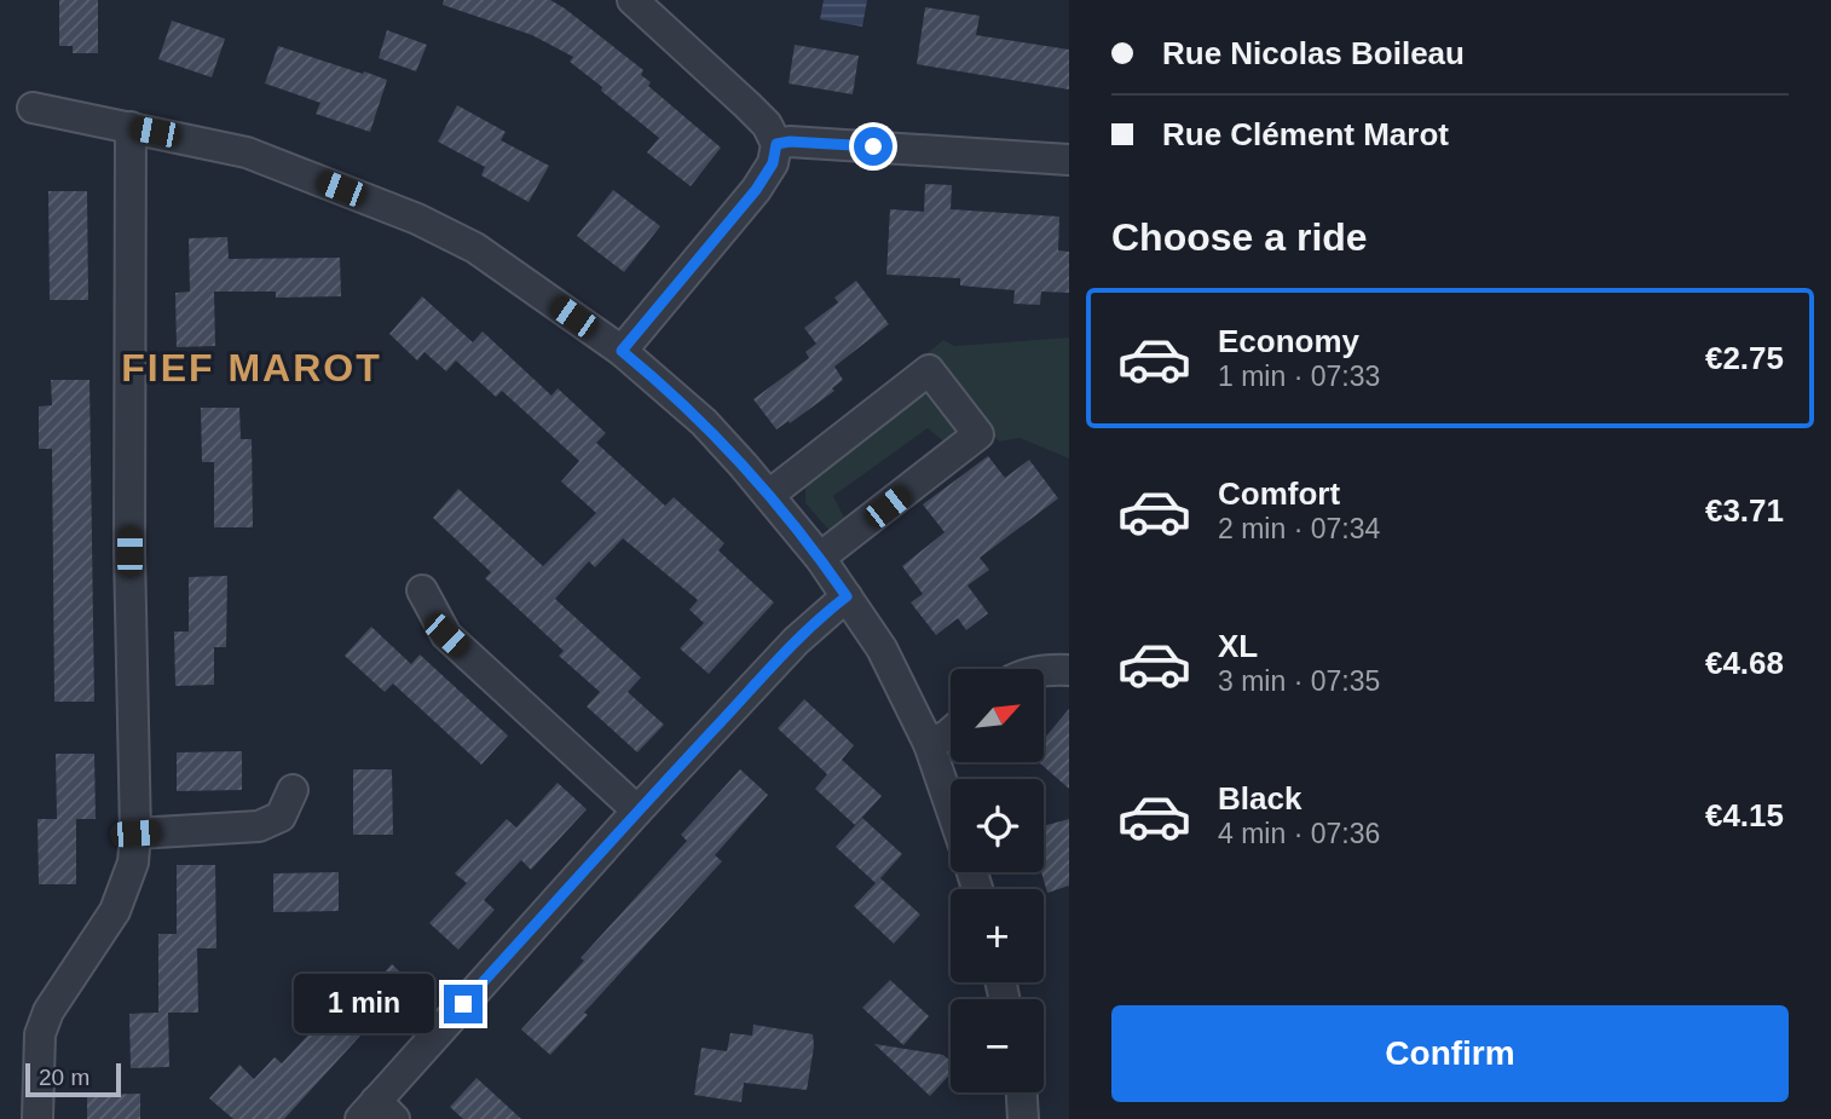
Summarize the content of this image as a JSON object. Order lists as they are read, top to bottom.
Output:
{
  "districts": ["FIEF MAROT"],
  "scale_bar": "20 m",
  "north": "top right",
  "page": {
    "banner": ["Rue Nicolas Boileau", "Rue Clément Marot"],
    "heading": "Choose a ride",
    "list": [
      {
        "name": "Economy",
        "note": "1 min · 07:33",
        "value": "€2.75"
      },
      {
        "name": "Comfort",
        "note": "2 min · 07:34",
        "value": "€3.71"
      },
      {
        "name": "XL",
        "note": "3 min · 07:35",
        "value": "€4.68"
      },
      {
        "name": "Black",
        "note": "4 min · 07:36",
        "value": "€4.15"
      }
    ],
    "map_buttons": ["+", "−"],
    "bubble": "1 min",
    "buttons": "Confirm",
    "scale": "20 m"
  }
}
